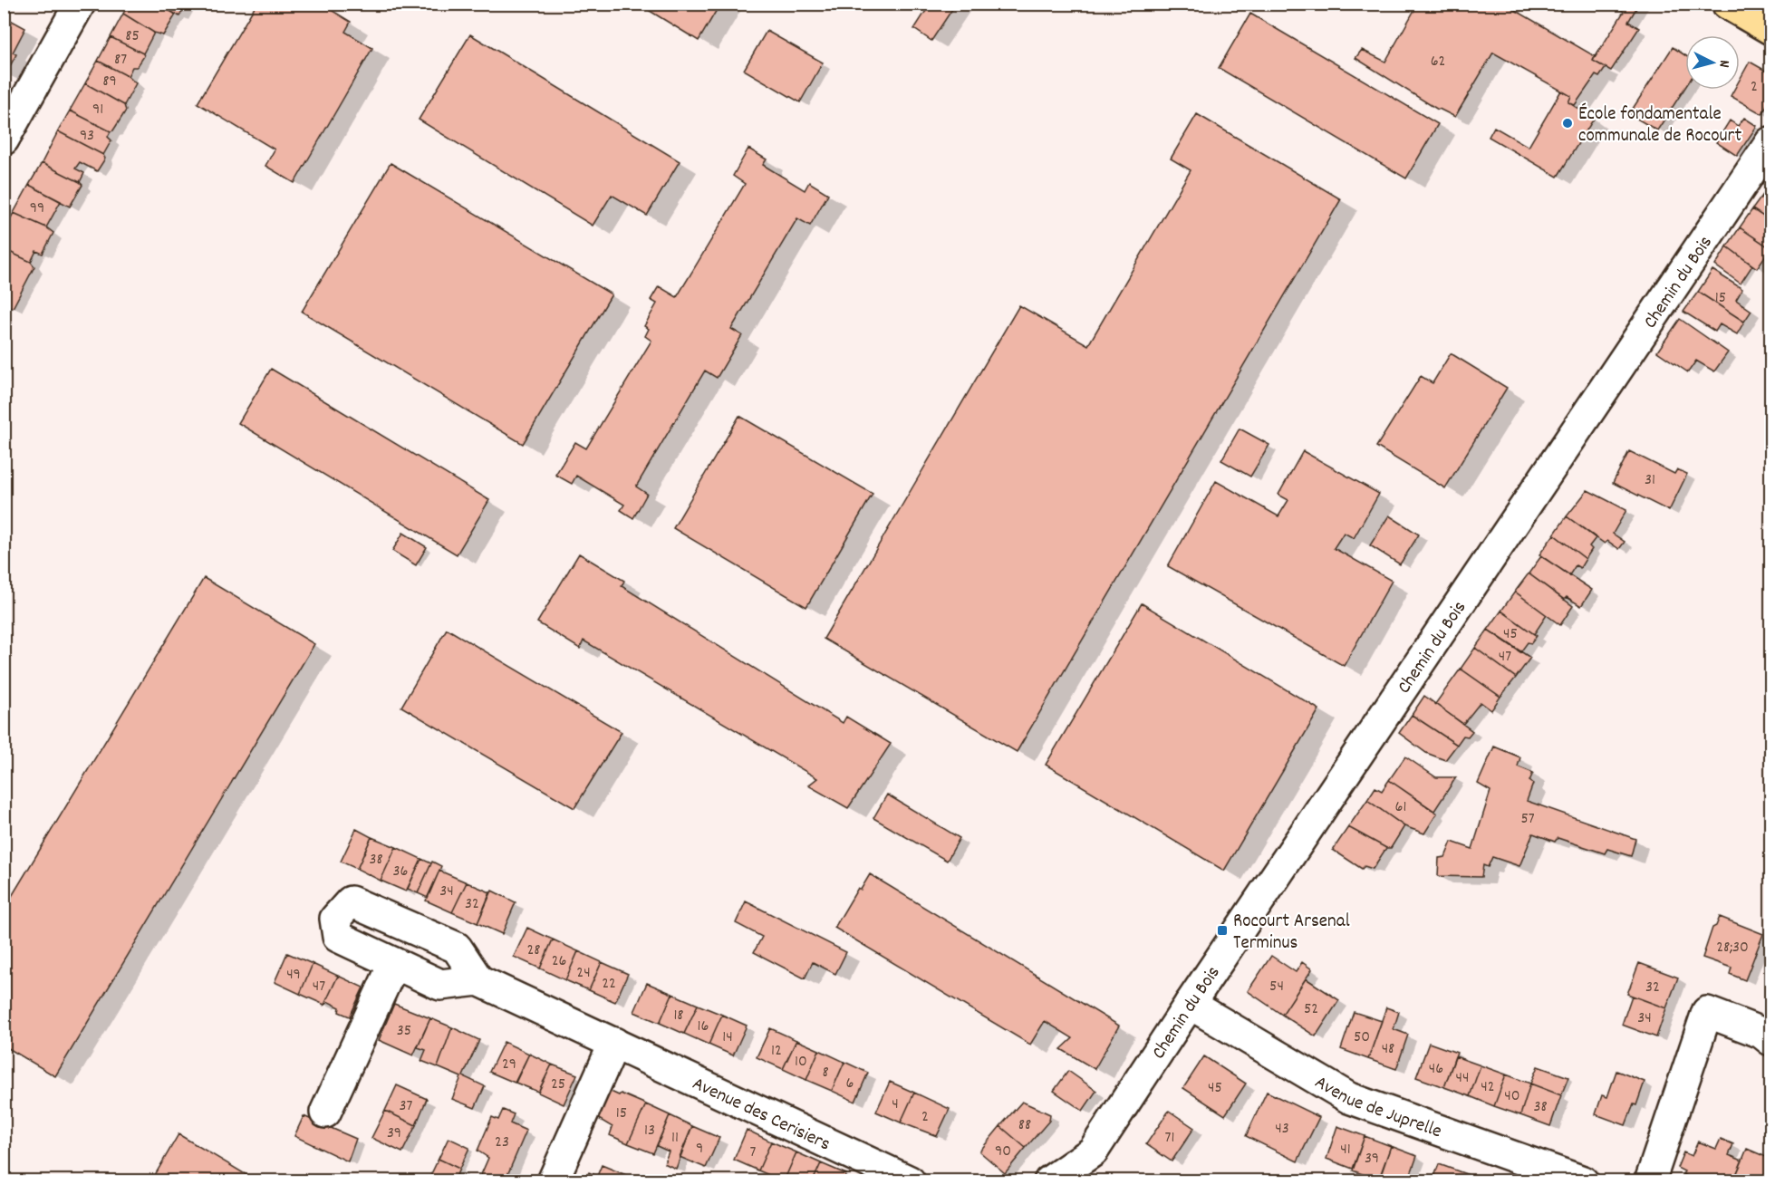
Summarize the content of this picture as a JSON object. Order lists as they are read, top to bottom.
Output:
{
  "streets": {
    "street": ["Chemin du Bois", "Avenue de Juprelle", "Avenue des Cerisiers"]
  },
  "crossings": [
    ["Chemin du Bois", "Avenue de Juprelle"]
  ],
  "places": {
    "other": ["École fondamentale communale de Rocourt"],
    "transit": ["Rocourt Arsenal Terminus"]
  },
  "house_numbers": [
    "85",
    "87",
    "62",
    "89",
    "2",
    "91",
    "93",
    "99",
    "15",
    "31",
    "45",
    "47",
    "61",
    "57",
    "38",
    "36",
    "34",
    "32",
    "28;30",
    "28",
    "26",
    "24",
    "49",
    "22",
    "47",
    "54",
    "32",
    "52",
    "18",
    "34",
    "16",
    "35",
    "14",
    "50",
    "48",
    "12",
    "10",
    "29",
    "46",
    "8",
    "44",
    "6",
    "25",
    "42",
    "45",
    "40",
    "4",
    "37",
    "38",
    "15",
    "2",
    "88",
    "43",
    "13",
    "39",
    "11",
    "71",
    "23",
    "9",
    "41",
    "90",
    "7",
    "39"
  ],
  "north": "right"
}
